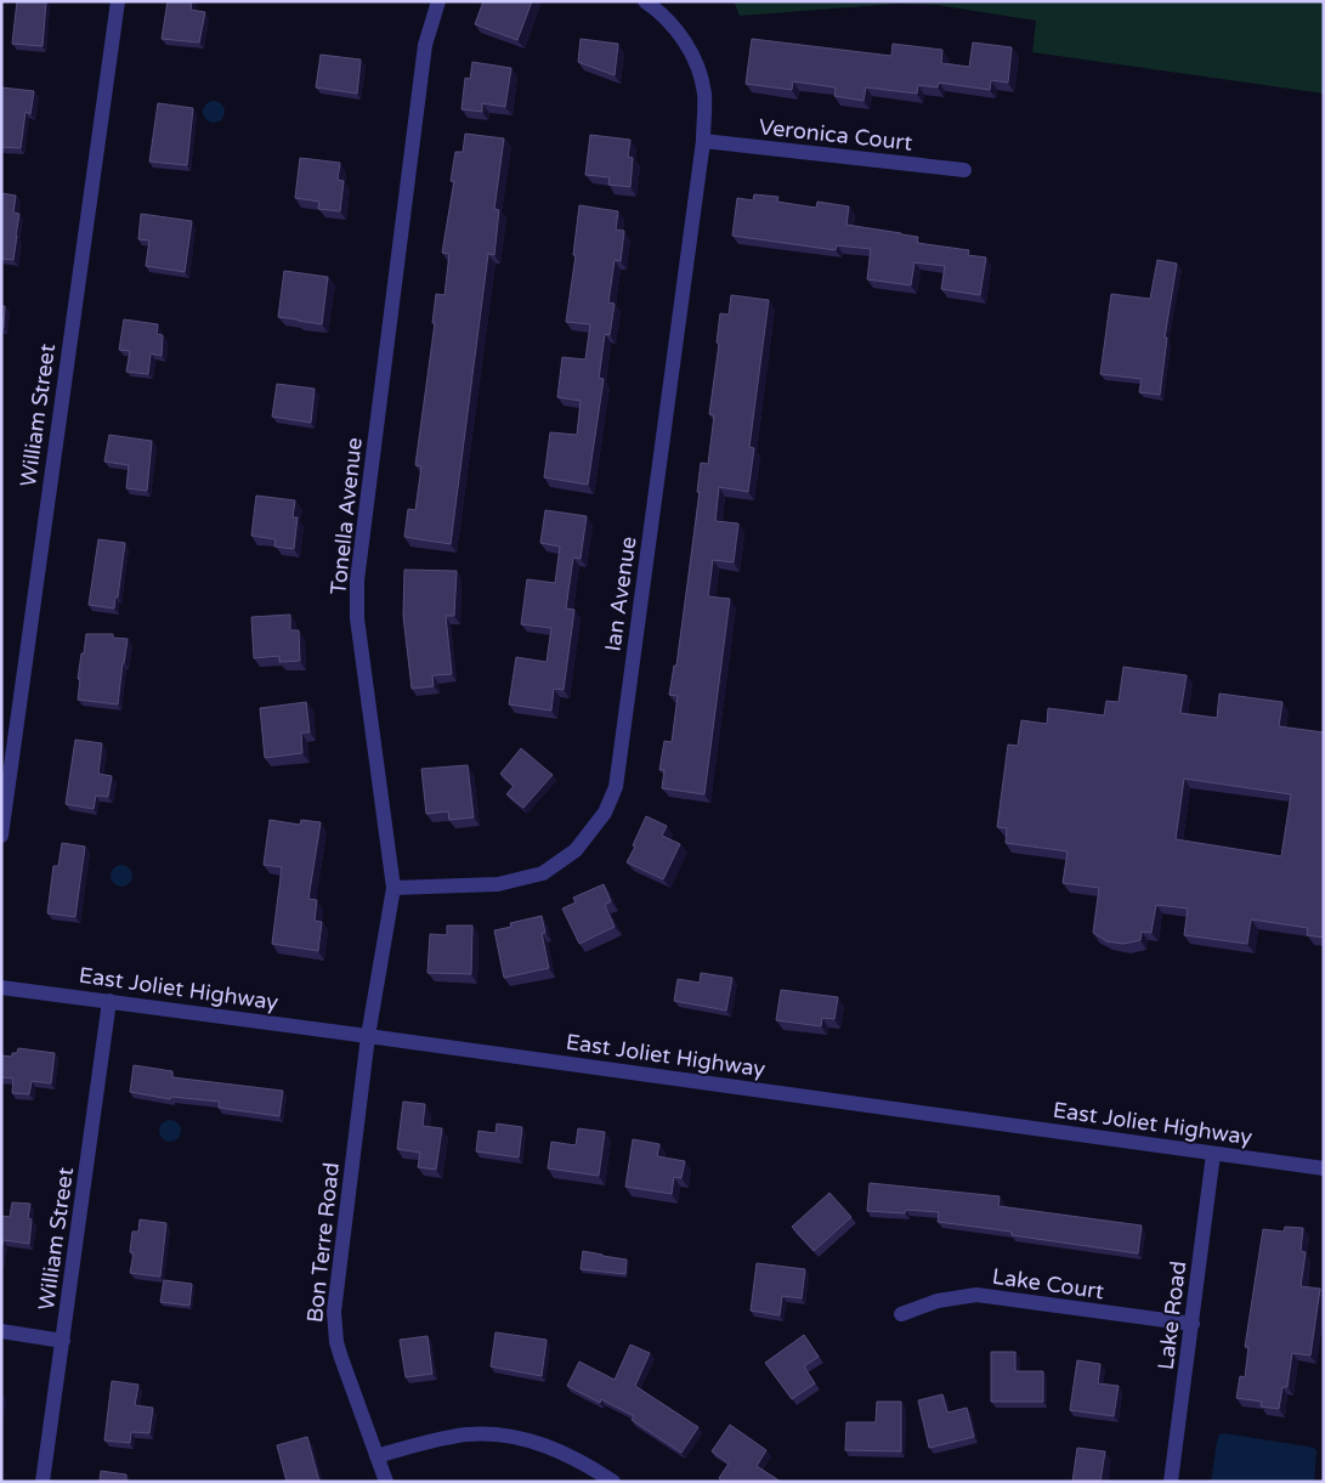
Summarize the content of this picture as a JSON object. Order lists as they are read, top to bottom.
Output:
{
  "streets": {
    "street": [
      "Veronica Court",
      "William Street",
      "Tonella Avenue",
      "Ian Avenue",
      "East Joliet Highway",
      "Bon Terre Road",
      "Lake Court",
      "Lake Road"
    ]
  },
  "crossings": [
    ["Veronica Court", "Ian Avenue"],
    ["William Street", "East Joliet Highway"],
    ["Tonella Avenue", "Ian Avenue"],
    ["Tonella Avenue", "East Joliet Highway"],
    ["Tonella Avenue", "Bon Terre Road"],
    ["East Joliet Highway", "Bon Terre Road"],
    ["East Joliet Highway", "Lake Road"],
    ["Lake Court", "Lake Road"]
  ]
}
